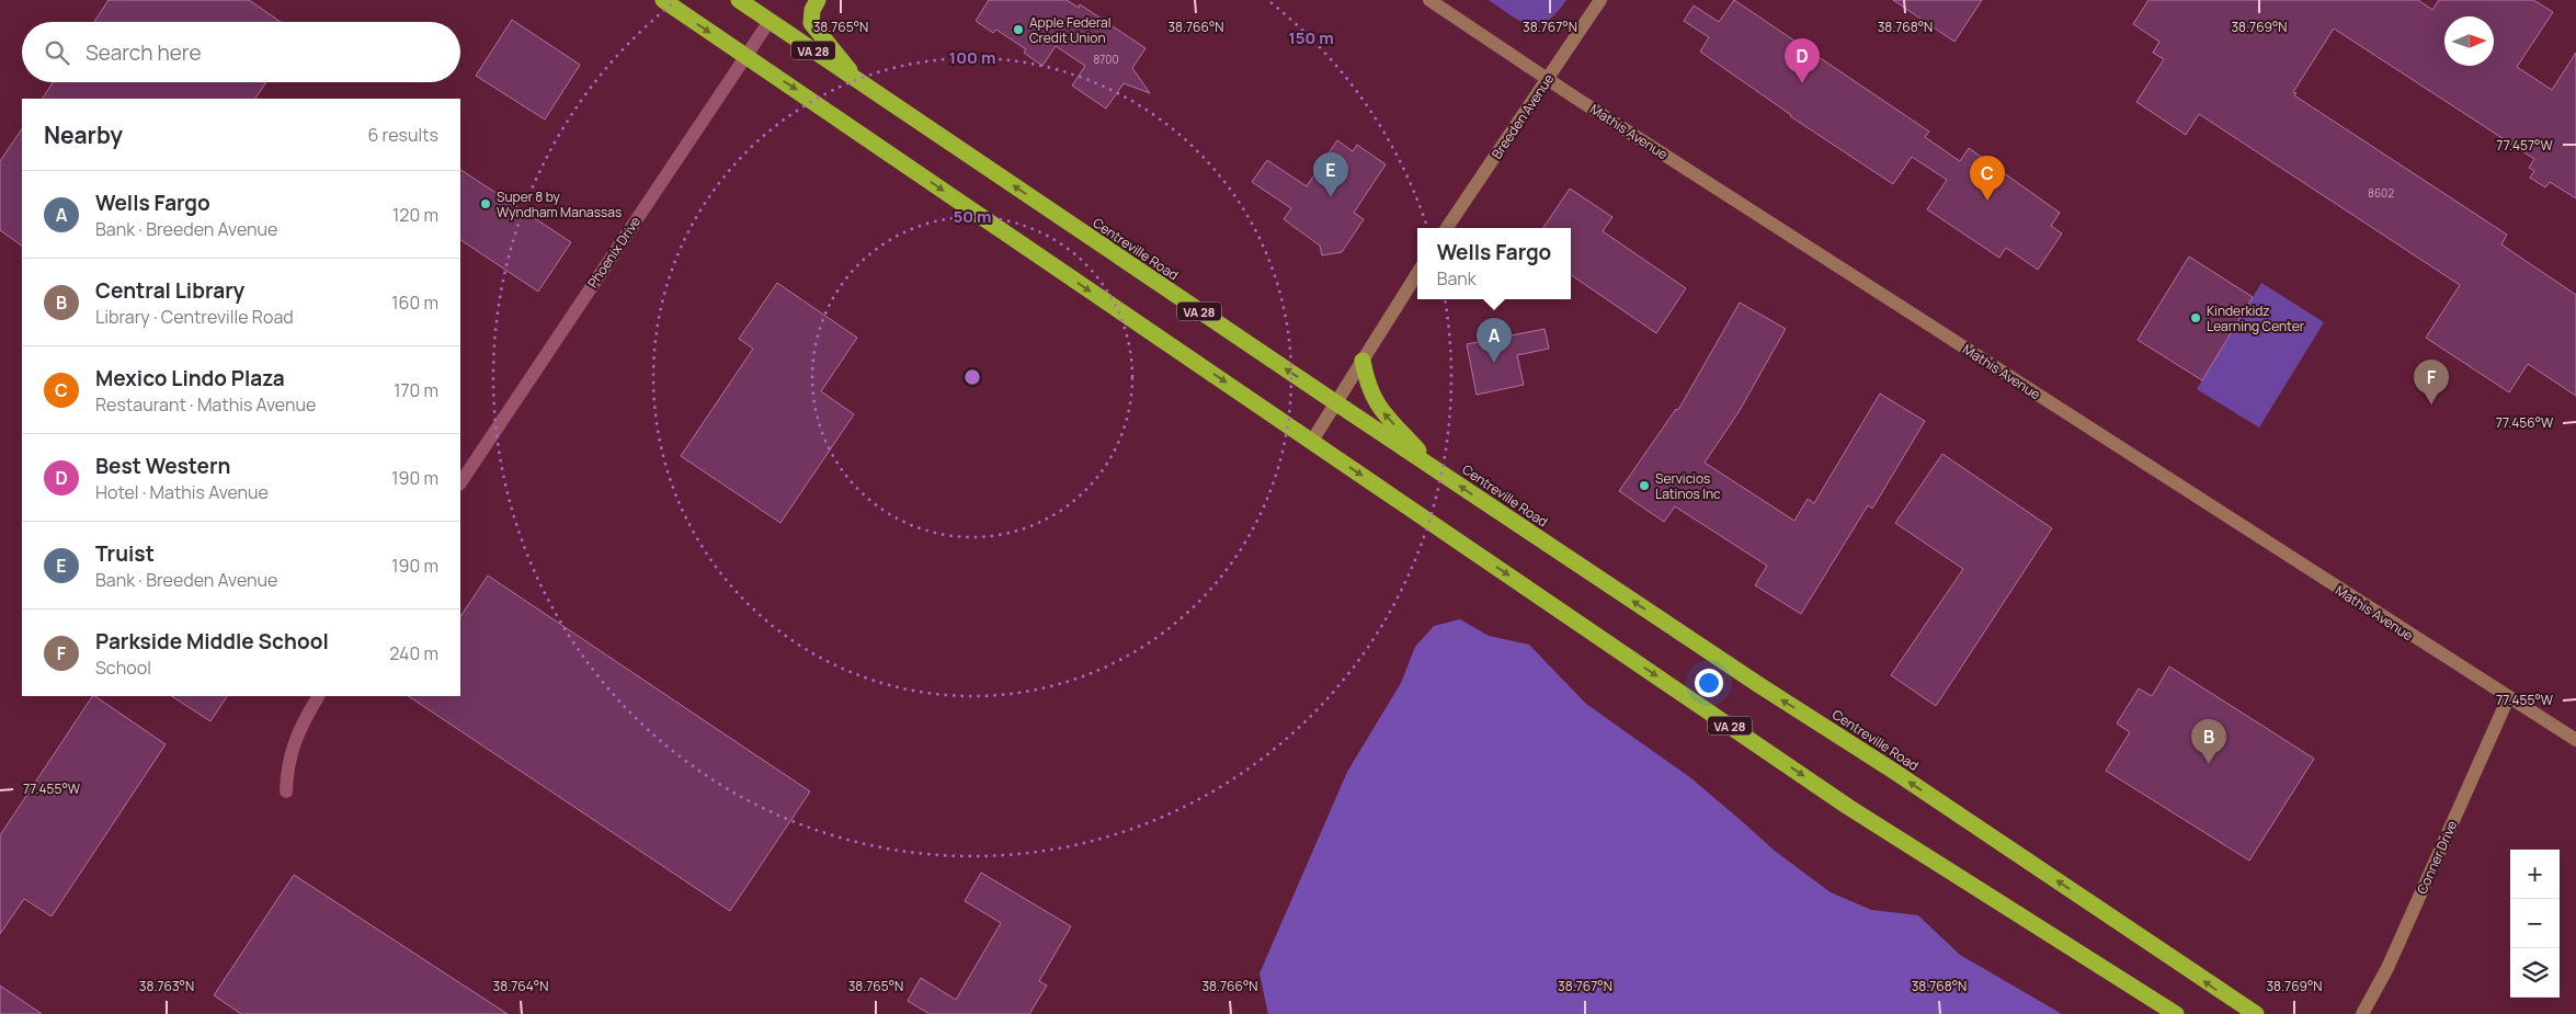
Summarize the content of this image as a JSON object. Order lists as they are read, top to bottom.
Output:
{
  "streets": {
    "highway": ["VA 28", "Centreville Road"],
    "street": [
      "Breeden Avenue",
      "Mathis Avenue",
      "Phoenix Drive",
      "Conner Drive"
    ]
  },
  "crossings": [
    ["VA 28", "Phoenix Drive"],
    ["Breeden Avenue", "Mathis Avenue"],
    ["Mathis Avenue", "Conner Drive"],
    ["Centreville Road", "Phoenix Drive"]
  ],
  "places": [
    "Apple Federal Credit Union",
    "Super 8 by Wyndham Manassas",
    "Kinderkidz Learning Center",
    "Servicios Latinos Inc"
  ],
  "house_numbers": ["8700", "8602"],
  "north": "right",
  "page": {
    "search": "Search here",
    "pins": [
      "D",
      "E",
      "C",
      "A",
      "F",
      "B"
    ],
    "heading": ["Nearby", "6 results"],
    "list": [
      {
        "mark": "A",
        "name": "Wells Fargo",
        "note": "Bank · Breeden Avenue",
        "value": "120 m"
      },
      {
        "mark": "B",
        "name": "Central Library",
        "note": "Library · Centreville Road",
        "value": "160 m"
      },
      {
        "mark": "C",
        "name": "Mexico Lindo Plaza",
        "note": "Restaurant · Mathis Avenue",
        "value": "170 m"
      },
      {
        "mark": "D",
        "name": "Best Western",
        "note": "Hotel · Mathis Avenue",
        "value": "190 m"
      },
      {
        "mark": "E",
        "name": "Truist",
        "note": "Bank · Breeden Avenue",
        "value": "190 m"
      },
      {
        "mark": "F",
        "name": "Parkside Middle School",
        "note": "School",
        "value": "240 m"
      }
    ],
    "popup": ["Wells Fargo", "Bank"],
    "map_buttons": ["+", "−"]
  },
  "coordinates": [
    "38.765°N",
    "38.766°N",
    "38.767°N",
    "38.768°N",
    "38.769°N",
    "77.457°W",
    "77.456°W",
    "77.455°W",
    "38.763°N",
    "38.764°N"
  ],
  "rings": ["150 m", "100 m", "50 m"]
}
